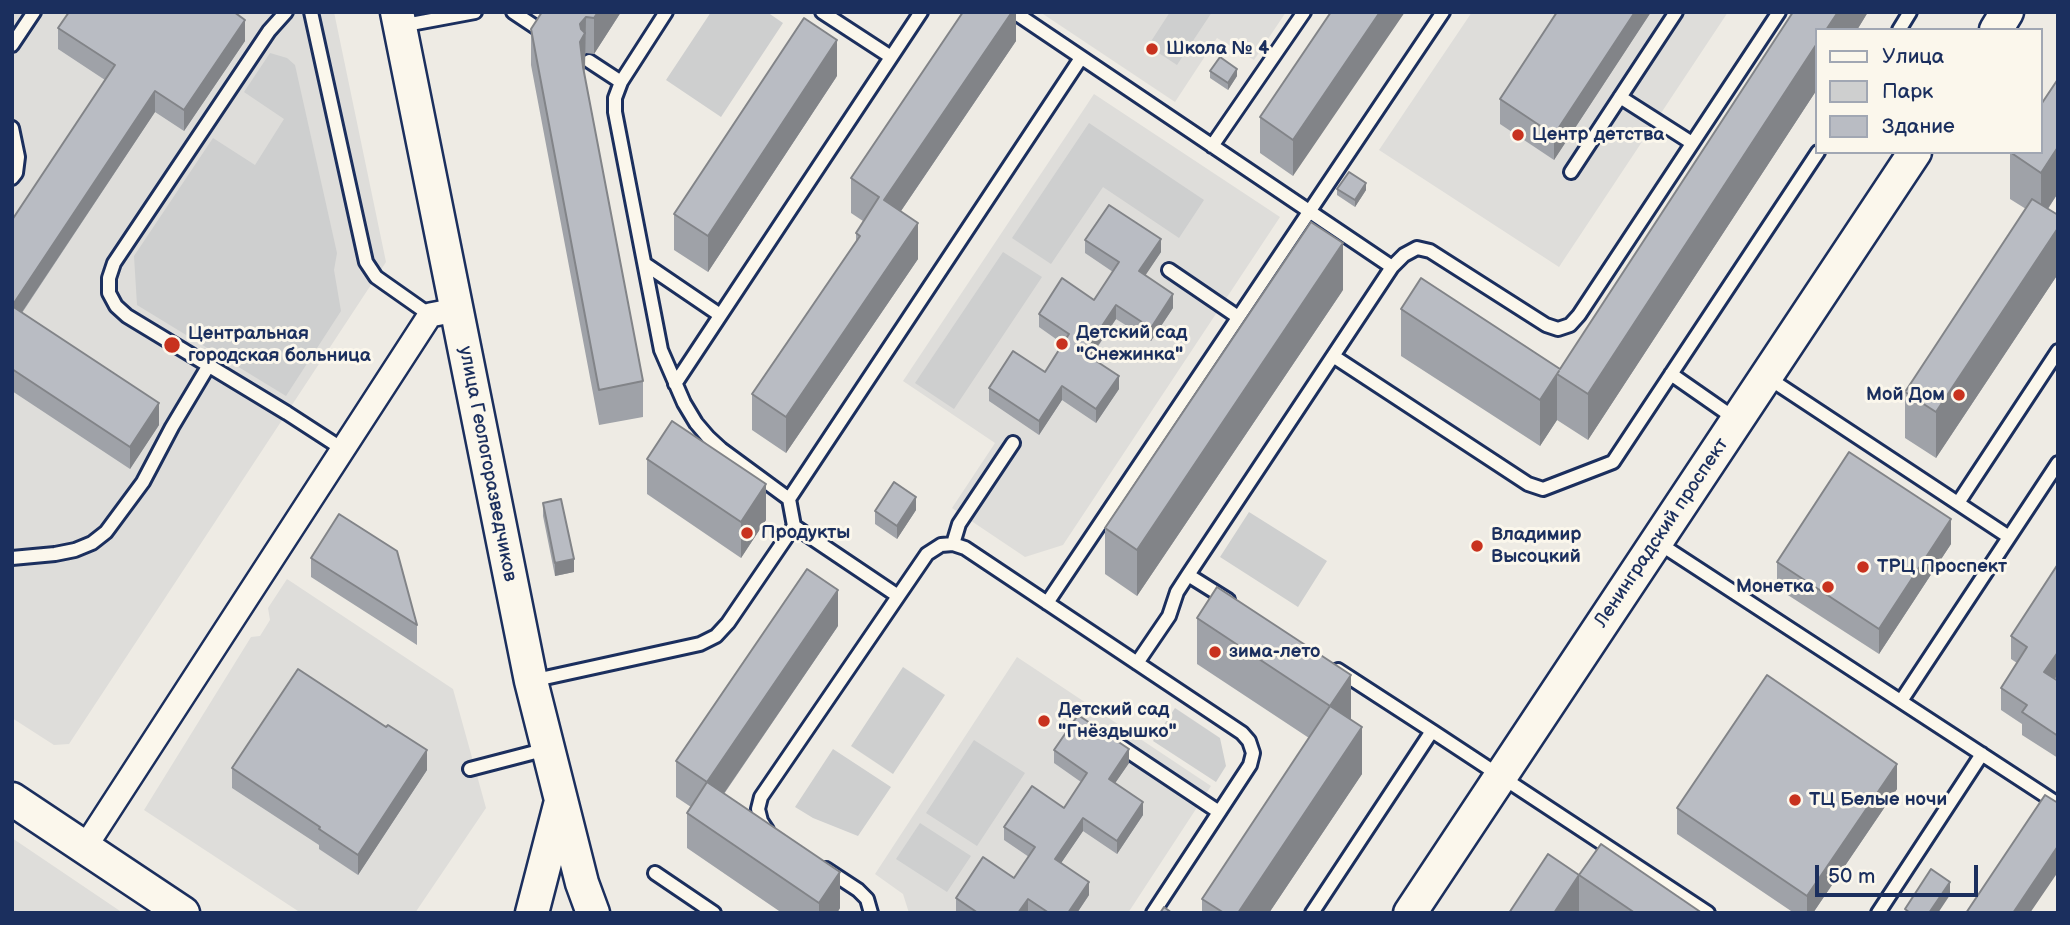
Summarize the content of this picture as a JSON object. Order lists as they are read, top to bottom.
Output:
{
  "streets": {
    "street": ["улица Геологоразведчиков", "Ленинградский проспект"]
  },
  "places": [
    "Школа № 4",
    "Центр детства",
    "Детский сад \"Снежинка\"",
    "Центральная городская больница",
    "Мой Дом",
    "Продукты",
    "Владимир Высоцкий",
    "ТРЦ Проспект",
    "Монетка",
    "зима-лето",
    "Детский сад \"Гнёздышко\"",
    "ТЦ Белые ночи"
  ],
  "legend": ["Улица", "Парк", "Здание"],
  "scale_bar": "50 m"
}
